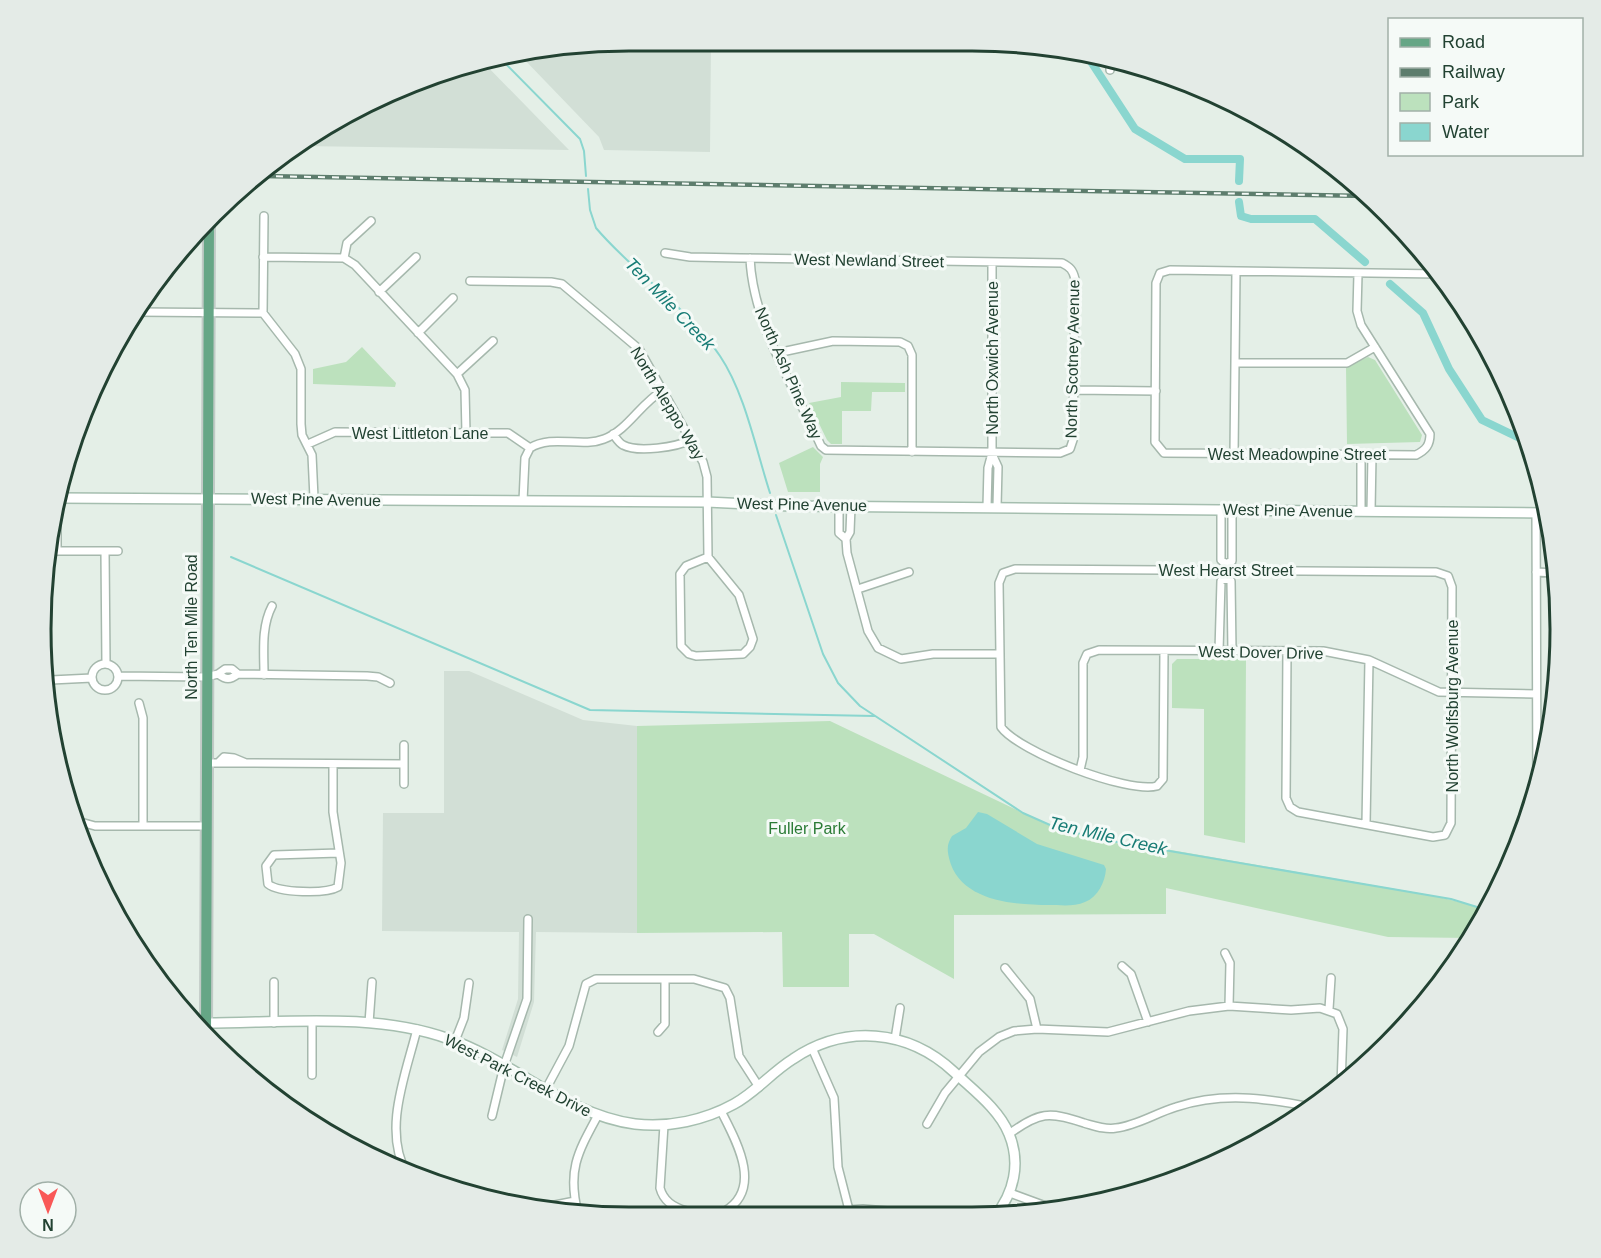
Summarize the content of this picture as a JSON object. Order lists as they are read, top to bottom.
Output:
{
  "streets": {
    "main road": ["North Ten Mile Road"],
    "street": [
      "West Newland Street",
      "North Oxwich Avenue",
      "North Scotney Avenue",
      "North Ash Pine Way",
      "North Aleppo Way",
      "West Littleton Lane",
      "West Meadowpine Street",
      "West Pine Avenue",
      "West Hearst Street",
      "West Dover Drive",
      "North Wolfsburg Avenue",
      "West Park Creek Drive"
    ]
  },
  "crossings": [
    ["West Newland Street", "North Oxwich Avenue"],
    ["West Newland Street", "North Scotney Avenue"],
    ["West Newland Street", "North Ash Pine Way"],
    ["North Oxwich Avenue", "North Scotney Avenue"],
    ["North Oxwich Avenue", "West Pine Avenue"],
    ["North Aleppo Way", "West Pine Avenue"],
    ["West Pine Avenue", "North Ten Mile Road"],
    ["West Hearst Street", "North Wolfsburg Avenue"],
    ["North Ten Mile Road", "West Park Creek Drive"],
    ["West Dover Drive", "North Wolfsburg Avenue"]
  ],
  "water": ["Ten Mile Creek"],
  "parks": ["Fuller Park"],
  "legend": [
    "Road",
    "Railway",
    "Park",
    "Water"
  ],
  "north": "bottom"
}
